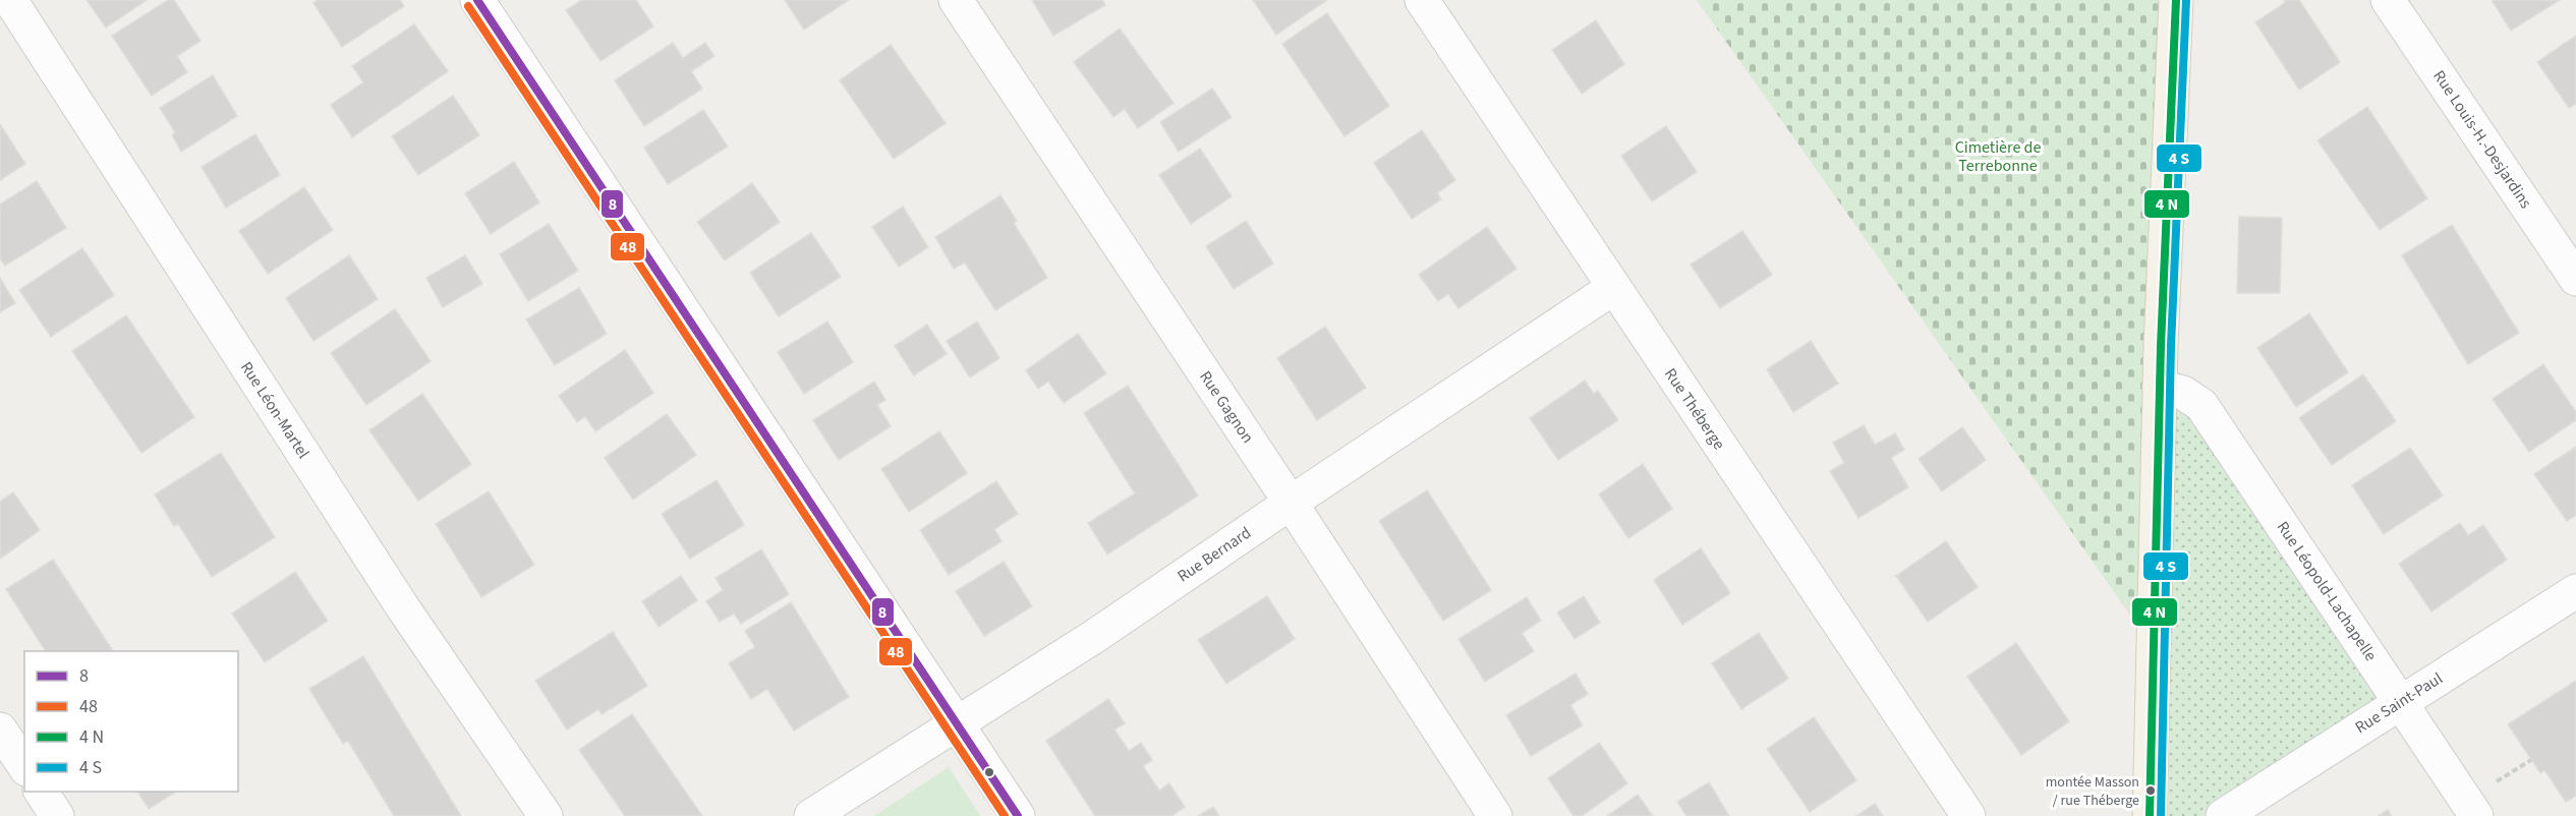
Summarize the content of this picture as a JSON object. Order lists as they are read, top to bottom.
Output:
{
  "streets": {
    "street": [
      "Rue Louis-H.-Desjardins",
      "Rue Gagnon",
      "Rue Théberge",
      "Rue Léon-Martel",
      "Rue Bernard",
      "Rue Léopold-Lachapelle",
      "Rue Saint-Paul"
    ]
  },
  "crossings": [
    ["Rue Gagnon", "Rue Bernard"],
    ["Rue Théberge", "Rue Bernard"],
    ["Rue Léopold-Lachapelle", "Rue Saint-Paul"]
  ],
  "parks": ["Cimetière de Terrebonne"],
  "places": ["montée Masson / rue Théberge"],
  "lines": ["transit line 8", "transit line 48"],
  "legend": [
    "8",
    "48",
    "4 N",
    "4 S"
  ]
}
